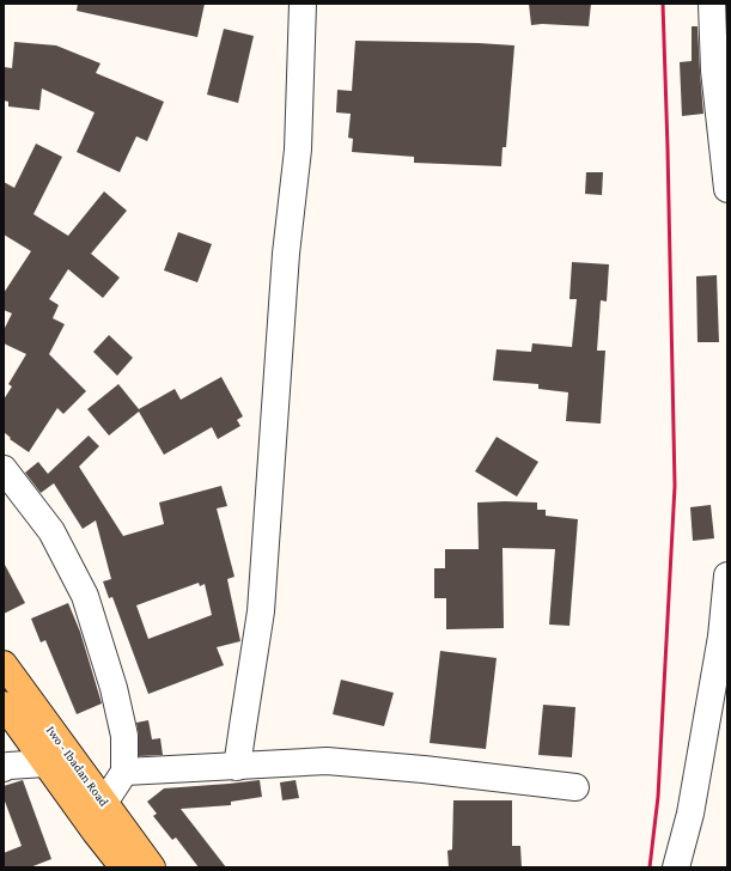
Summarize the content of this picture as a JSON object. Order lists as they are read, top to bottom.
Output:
{
  "streets": {
    "main road": ["Iwo - Ibadan Road"]
  }
}
